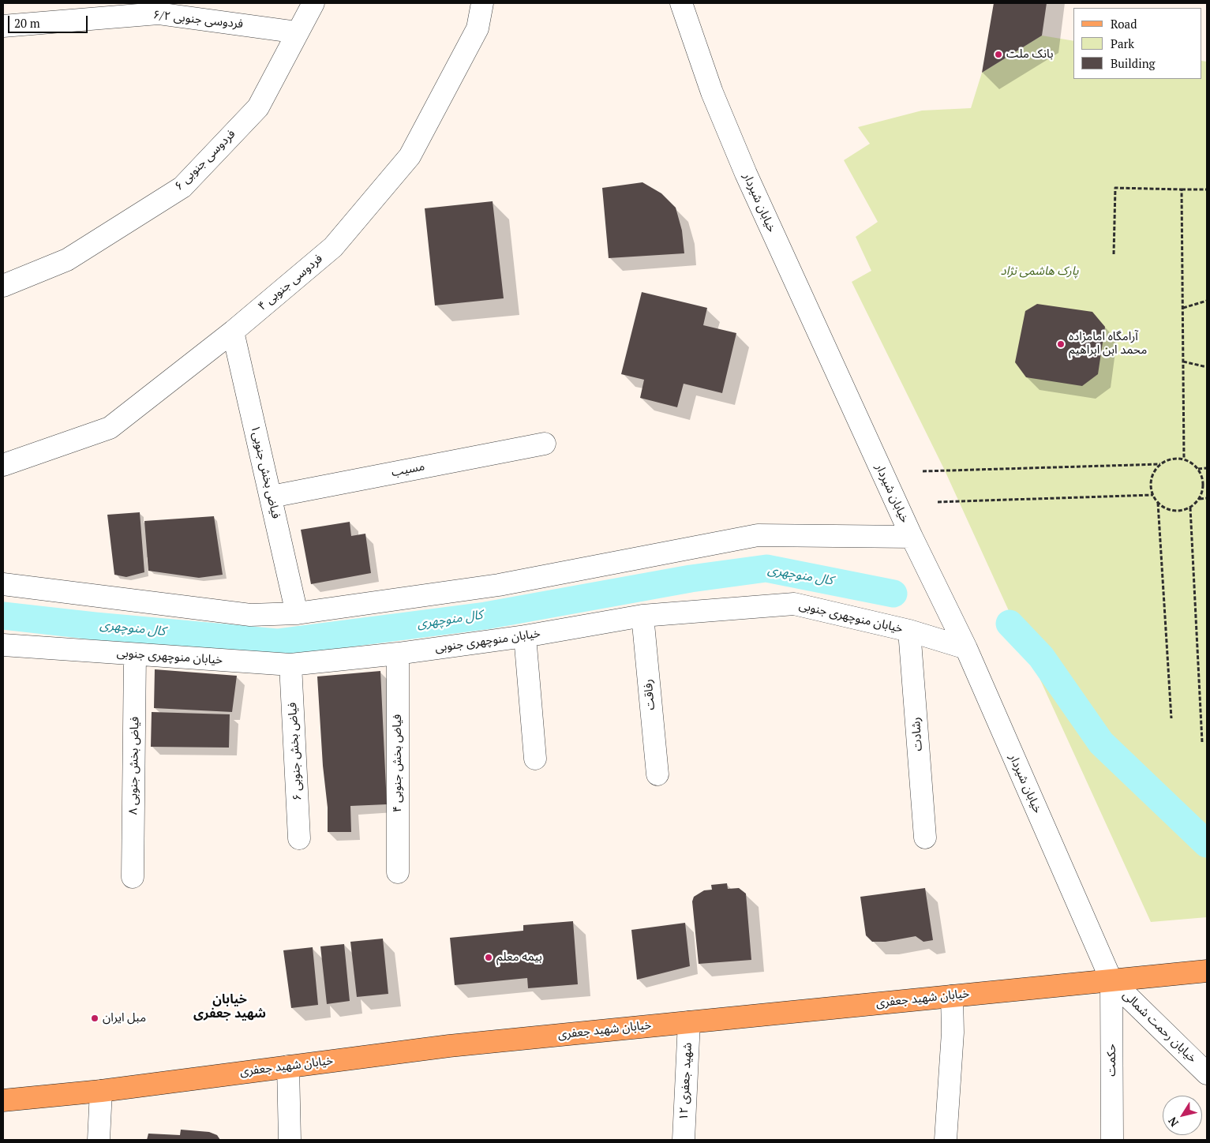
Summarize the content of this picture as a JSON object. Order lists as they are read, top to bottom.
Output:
{
  "streets": {
    "main road": ["خیابان شهید جعفری"],
    "street": [
      "فردوسی جنوبی ۶/۲",
      "فردوسی جنوبی ۶",
      "خیابان شیردار",
      "فردوسی جنوبی ۴",
      "مسیب",
      "فیاض بخش جنوبی۱",
      "خیابان منوچهری جنوبی",
      "رفاقت",
      "رشادت",
      "فیاض بخش جنوبی ۶",
      "فیاض بخش جنوبی ۴",
      "فیاض بخش جنوبی ۸",
      "خیابان رحمت شمالی",
      "حکمت",
      "شهید جعفری ۱۲"
    ]
  },
  "crossings": [
    ["فردوسی جنوبی ۶/۲", "فردوسی جنوبی ۶"],
    ["خیابان شیردار", "خیابان منوچهری جنوبی"],
    ["خیابان شیردار", "خیابان شهید جعفری"],
    ["خیابان شیردار", "خیابان رحمت شمالی"],
    ["خیابان شیردار", "حکمت"],
    ["فردوسی جنوبی ۴", "فیاض بخش جنوبی۱"],
    ["مسیب", "فیاض بخش جنوبی۱"],
    ["خیابان منوچهری جنوبی", "رفاقت"],
    ["خیابان منوچهری جنوبی", "رشادت"],
    ["خیابان منوچهری جنوبی", "فیاض بخش جنوبی ۶"],
    ["خیابان منوچهری جنوبی", "فیاض بخش جنوبی ۴"],
    ["خیابان منوچهری جنوبی", "فیاض بخش جنوبی ۸"],
    ["خیابان شهید جعفری", "خیابان رحمت شمالی"],
    ["خیابان شهید جعفری", "حکمت"],
    ["خیابان شهید جعفری", "شهید جعفری ۱۲"],
    ["خیابان رحمت شمالی", "حکمت"]
  ],
  "districts": ["خیابان شهید جعفری"],
  "water": ["کال منوچهری"],
  "parks": ["پارک هاشمی نژاد"],
  "places": [
    "بانک ملت",
    "آرامگاه امامزاده محمد ابن ابراهیم",
    "بیمه معلم",
    "مبل ایران"
  ],
  "legend": ["Road", "Park", "Building"],
  "scale_bar": "20 m",
  "north": "bottom left"
}
